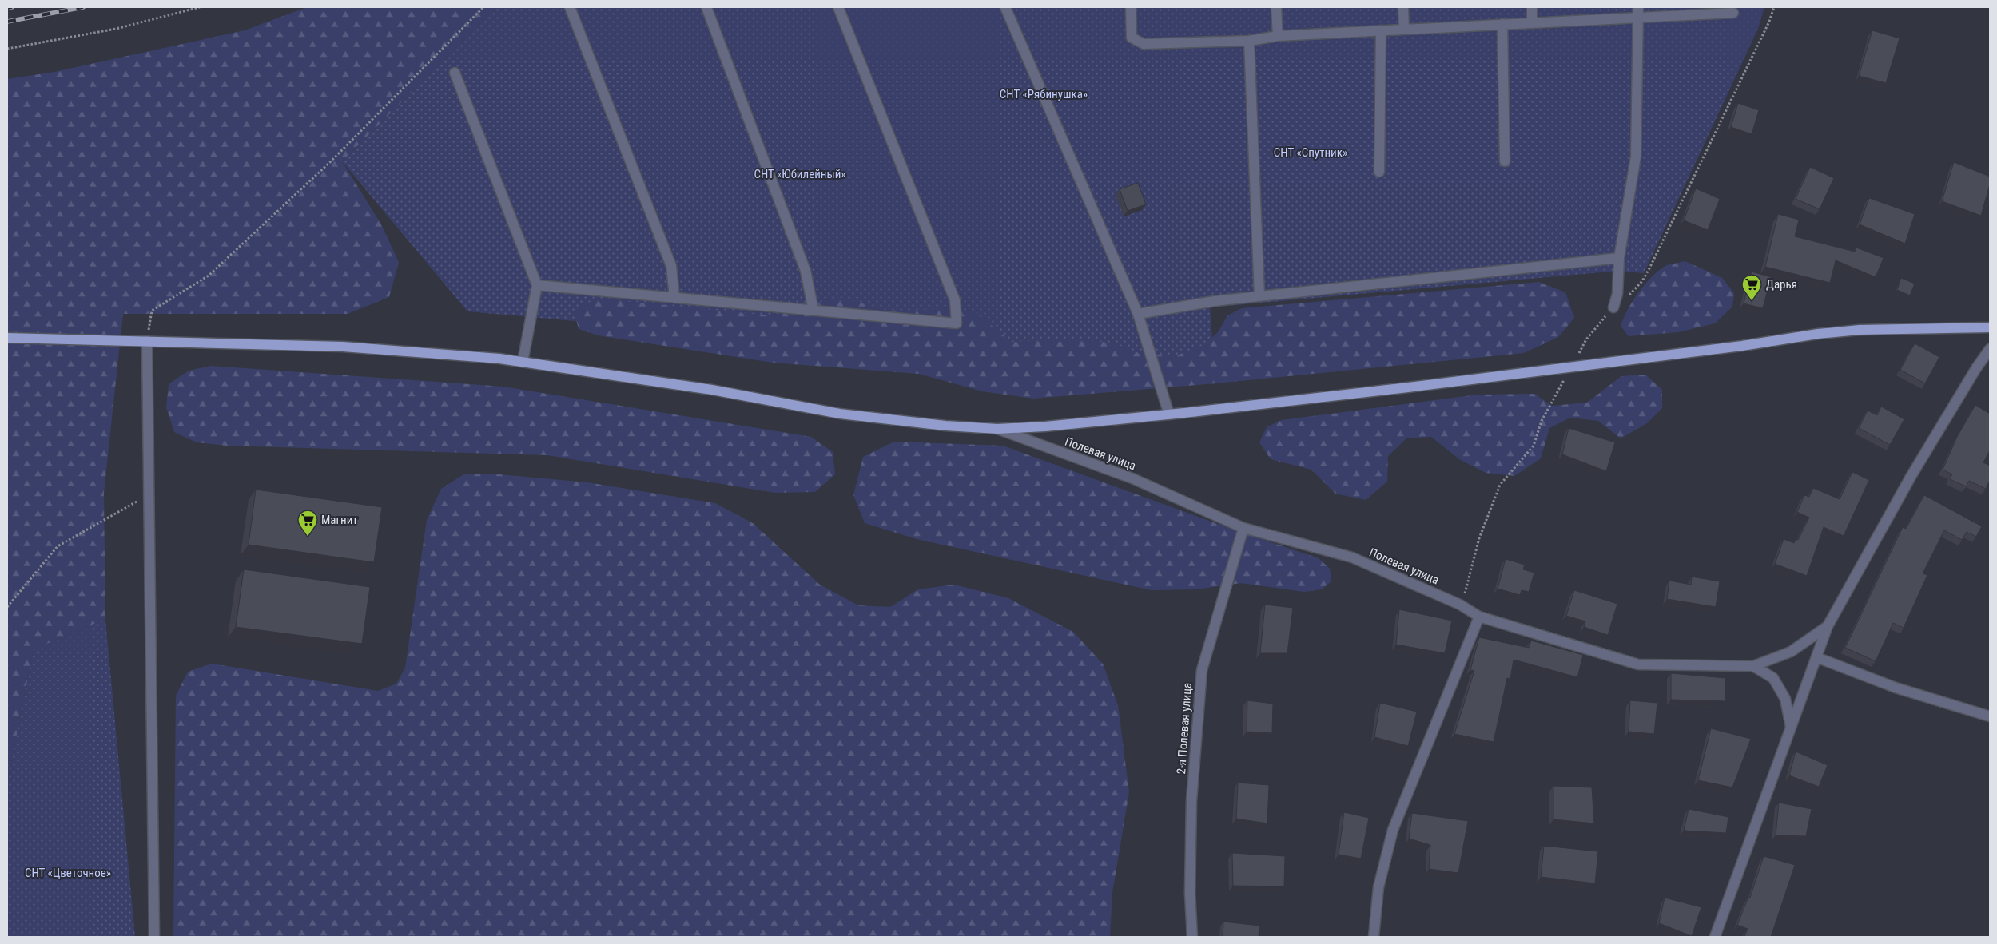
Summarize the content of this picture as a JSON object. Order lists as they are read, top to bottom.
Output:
{
  "streets": {
    "street": ["Полевая улица", "2-я Полевая улица"]
  },
  "crossings": [
    ["Полевая улица", "2-я Полевая улица"]
  ],
  "parks": [
    "СНТ «Рябинушка»",
    "СНТ «Спутник»",
    "СНТ «Юбилейный»",
    "СНТ «Цветочное»"
  ],
  "places": {
    "supermarket": ["Дарья", "Магнит"]
  }
}
